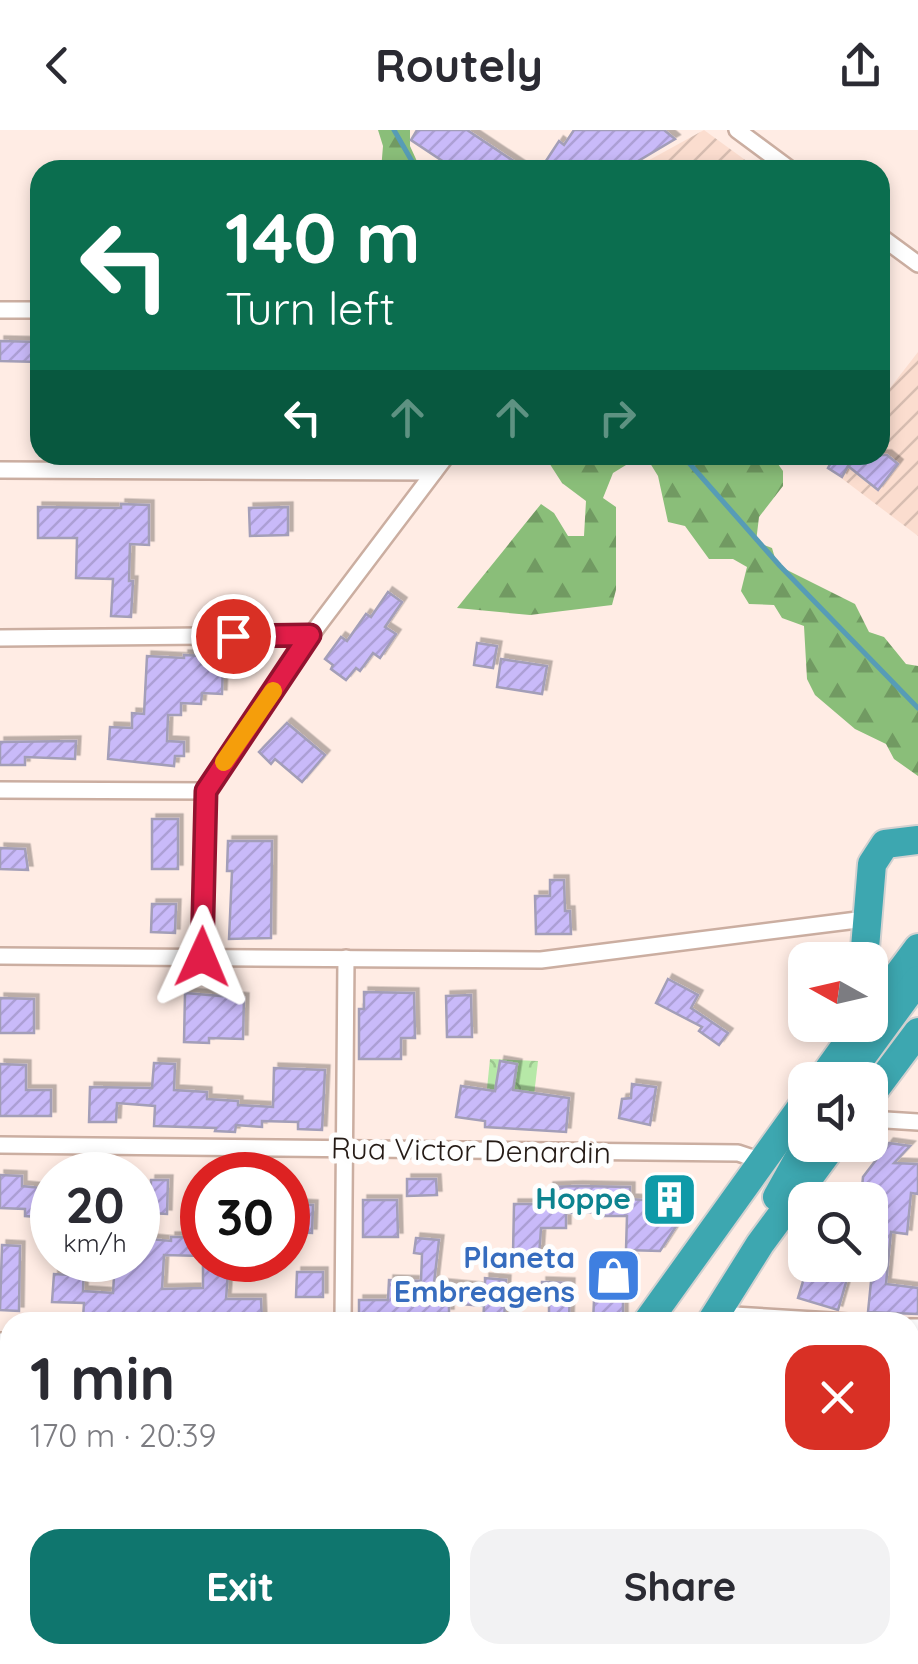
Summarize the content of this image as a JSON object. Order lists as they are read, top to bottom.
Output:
{
  "streets": {
    "street": ["Rua Victor Denardin"]
  },
  "places": {
    "building": ["Hoppe"],
    "shop": ["Planeta Embreagens"]
  },
  "north": "left",
  "page": {
    "header": "Routely",
    "turn": ["140 m", "Turn left"],
    "speed": "20 km/h",
    "limit": "30",
    "heading": ["1 min", "170 m · 20:39"],
    "buttons": ["Exit", "Share"]
  }
}
